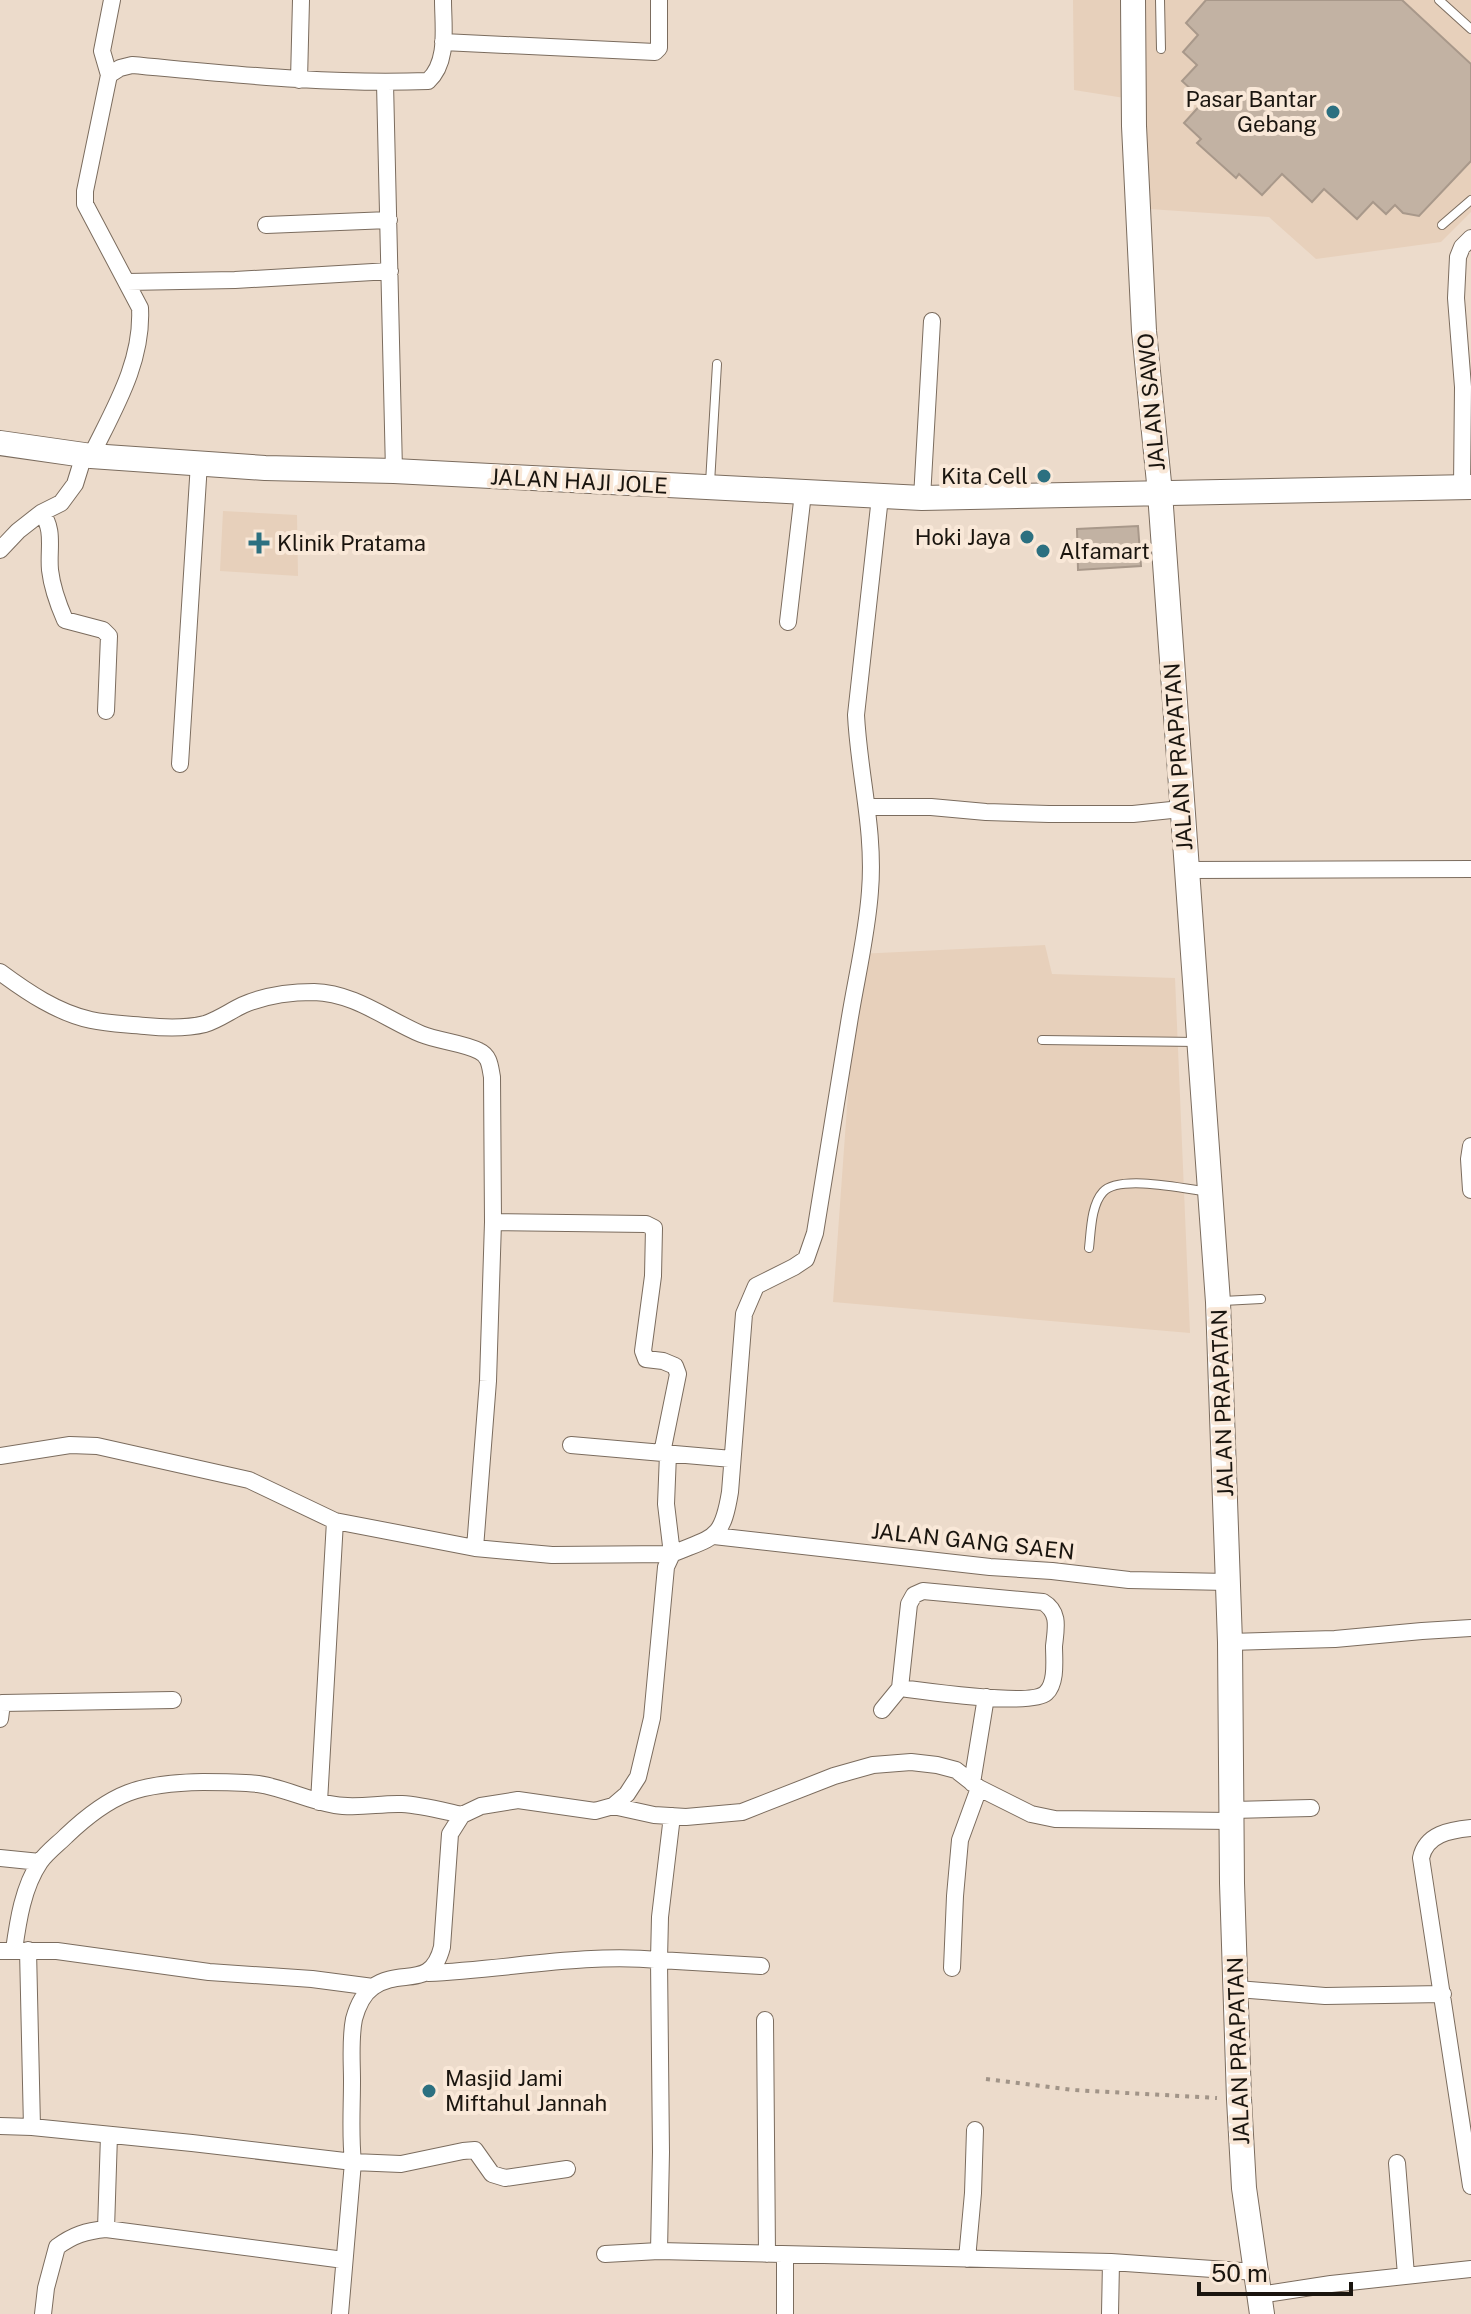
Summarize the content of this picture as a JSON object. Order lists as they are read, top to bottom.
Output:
{
  "streets": {
    "main road": ["JALAN SAWO", "JALAN HAJI JOLE", "JALAN PRAPATAN"],
    "street": ["JALAN GANG SAEN"]
  },
  "crossings": [
    ["JALAN SAWO", "JALAN HAJI JOLE"],
    ["JALAN SAWO", "JALAN PRAPATAN"],
    ["JALAN HAJI JOLE", "JALAN PRAPATAN"],
    ["JALAN PRAPATAN", "JALAN GANG SAEN"]
  ],
  "places": {
    "other": [
      "Pasar Bantar Gebang",
      "Kita Cell",
      "Hoki Jaya",
      "Alfamart",
      "Masjid Jami Miftahul Jannah"
    ],
    "health": ["Klinik Pratama"]
  },
  "scale_bar": "50 m"
}
